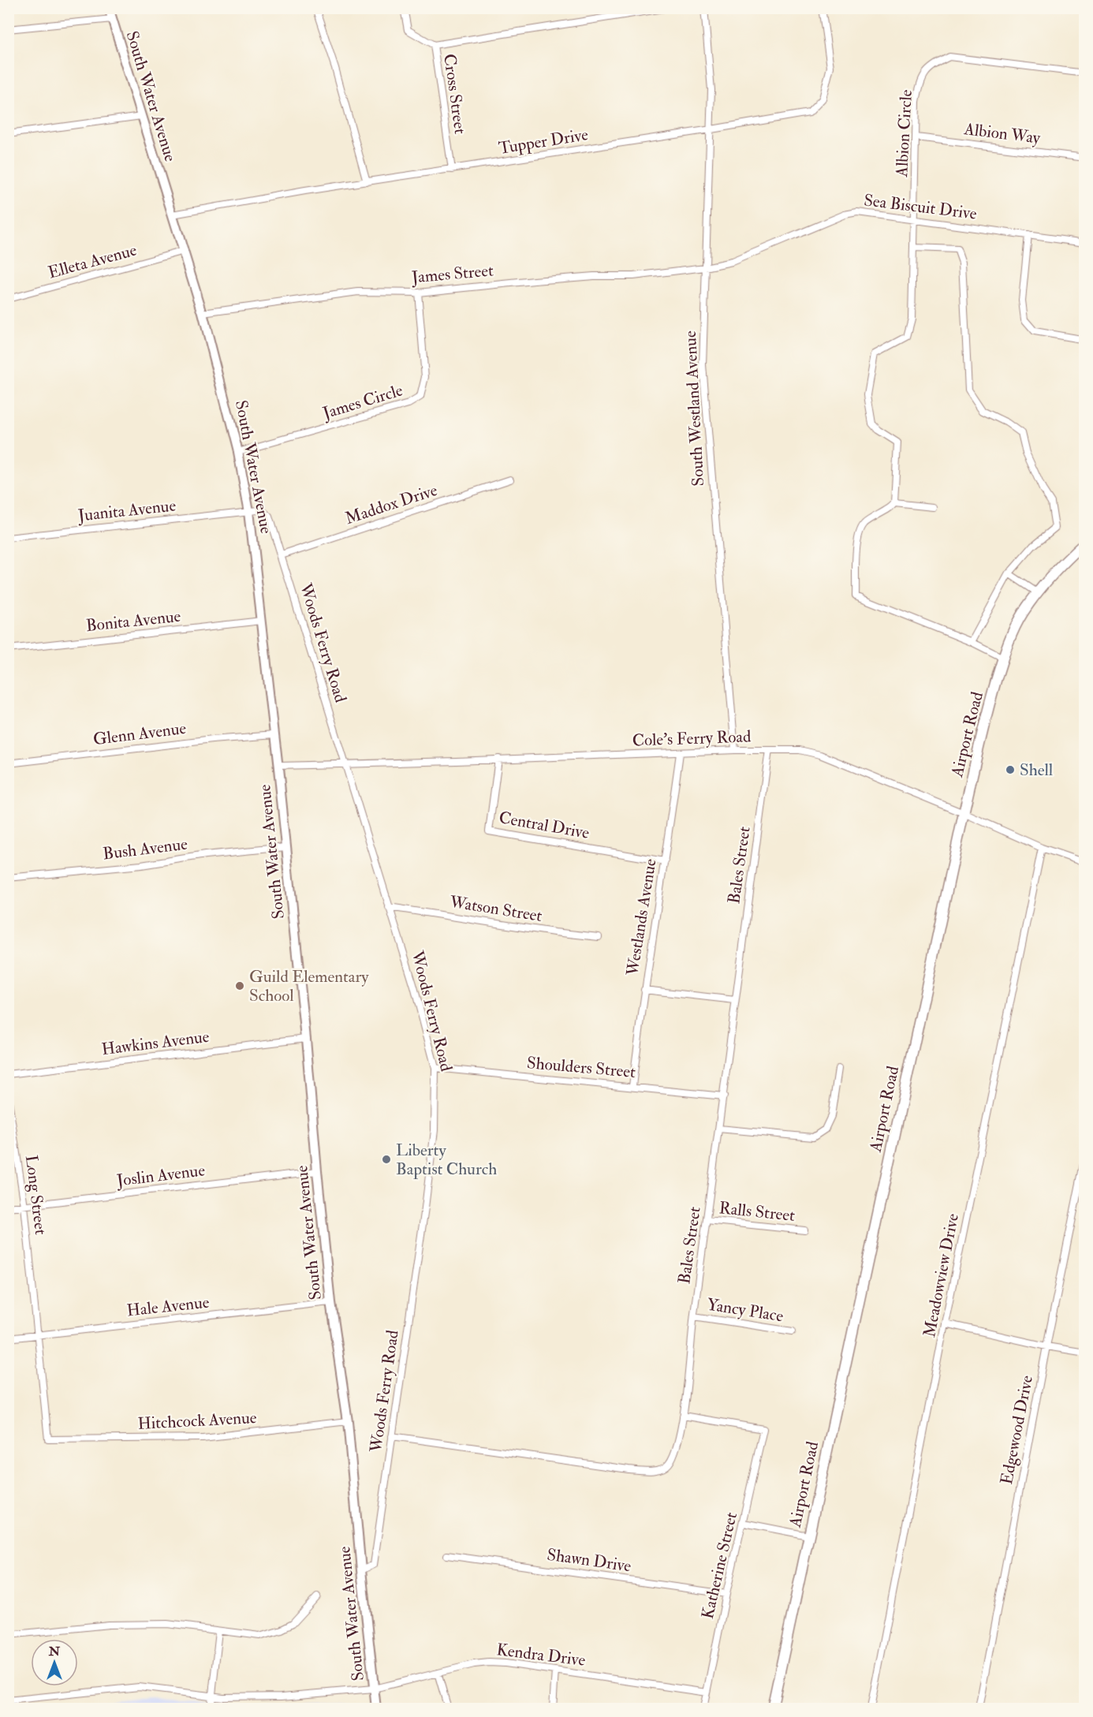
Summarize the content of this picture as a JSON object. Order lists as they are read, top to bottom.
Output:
{
  "streets": {
    "highway": ["Airport Road"],
    "main road": ["South Water Avenue"],
    "street": [
      "Cross Street",
      "Albion Circle",
      "Albion Way",
      "Tupper Drive",
      "Sea Biscuit Drive",
      "Elleta Avenue",
      "James Street",
      "James Circle",
      "South Westland Avenue",
      "Maddox Drive",
      "Juanita Avenue",
      "Bonita Avenue",
      "Woods Ferry Road",
      "Glenn Avenue",
      "Cole's Ferry Road",
      "Central Drive",
      "Bush Avenue",
      "Bales Street",
      "Watson Street",
      "Westlands Avenue",
      "Hawkins Avenue",
      "Shoulders Street",
      "Joslin Avenue",
      "Long Street",
      "Ralls Street",
      "Meadowview Drive",
      "Hale Avenue",
      "Yancy Place",
      "Hitchcock Avenue",
      "Edgewood Drive",
      "Shawn Drive",
      "Katherine Street",
      "Kendra Drive"
    ]
  },
  "crossings": [
    ["Cross Street", "Tupper Drive"],
    ["South Water Avenue", "Tupper Drive"],
    ["South Water Avenue", "Elleta Avenue"],
    ["South Water Avenue", "James Street"],
    ["South Water Avenue", "James Circle"],
    ["South Water Avenue", "Juanita Avenue"],
    ["South Water Avenue", "Bonita Avenue"],
    ["South Water Avenue", "Woods Ferry Road"],
    ["South Water Avenue", "Glenn Avenue"],
    ["South Water Avenue", "Cole's Ferry Road"],
    ["South Water Avenue", "Bush Avenue"],
    ["South Water Avenue", "Hawkins Avenue"],
    ["South Water Avenue", "Joslin Avenue"],
    ["South Water Avenue", "Hale Avenue"],
    ["South Water Avenue", "Hitchcock Avenue"],
    ["South Water Avenue", "Kendra Drive"],
    ["Albion Circle", "Albion Way"],
    ["Albion Circle", "Sea Biscuit Drive"],
    ["Tupper Drive", "South Westland Avenue"],
    ["Sea Biscuit Drive", "James Street"],
    ["Sea Biscuit Drive", "South Westland Avenue"],
    ["James Street", "James Circle"],
    ["James Street", "South Westland Avenue"],
    ["South Westland Avenue", "Cole's Ferry Road"],
    ["Maddox Drive", "Woods Ferry Road"],
    ["Juanita Avenue", "Woods Ferry Road"],
    ["Woods Ferry Road", "Cole's Ferry Road"],
    ["Woods Ferry Road", "Bales Street"],
    ["Woods Ferry Road", "Watson Street"],
    ["Woods Ferry Road", "Shoulders Street"],
    ["Airport Road", "Cole's Ferry Road"],
    ["Cole's Ferry Road", "Central Drive"],
    ["Cole's Ferry Road", "Bales Street"],
    ["Cole's Ferry Road", "Westlands Avenue"],
    ["Cole's Ferry Road", "Meadowview Drive"],
    ["Central Drive", "Westlands Avenue"],
    ["Bales Street", "Shoulders Street"],
    ["Bales Street", "Ralls Street"],
    ["Bales Street", "Yancy Place"],
    ["Bales Street", "Katherine Street"],
    ["Westlands Avenue", "Shoulders Street"],
    ["Joslin Avenue", "Long Street"],
    ["Long Street", "Hale Avenue"],
    ["Long Street", "Hitchcock Avenue"],
    ["Shawn Drive", "Katherine Street"],
    ["Katherine Street", "Kendra Drive"]
  ],
  "places": ["Shell", "Guild Elementary School", "Liberty Baptist Church"],
  "north": "top"
}
